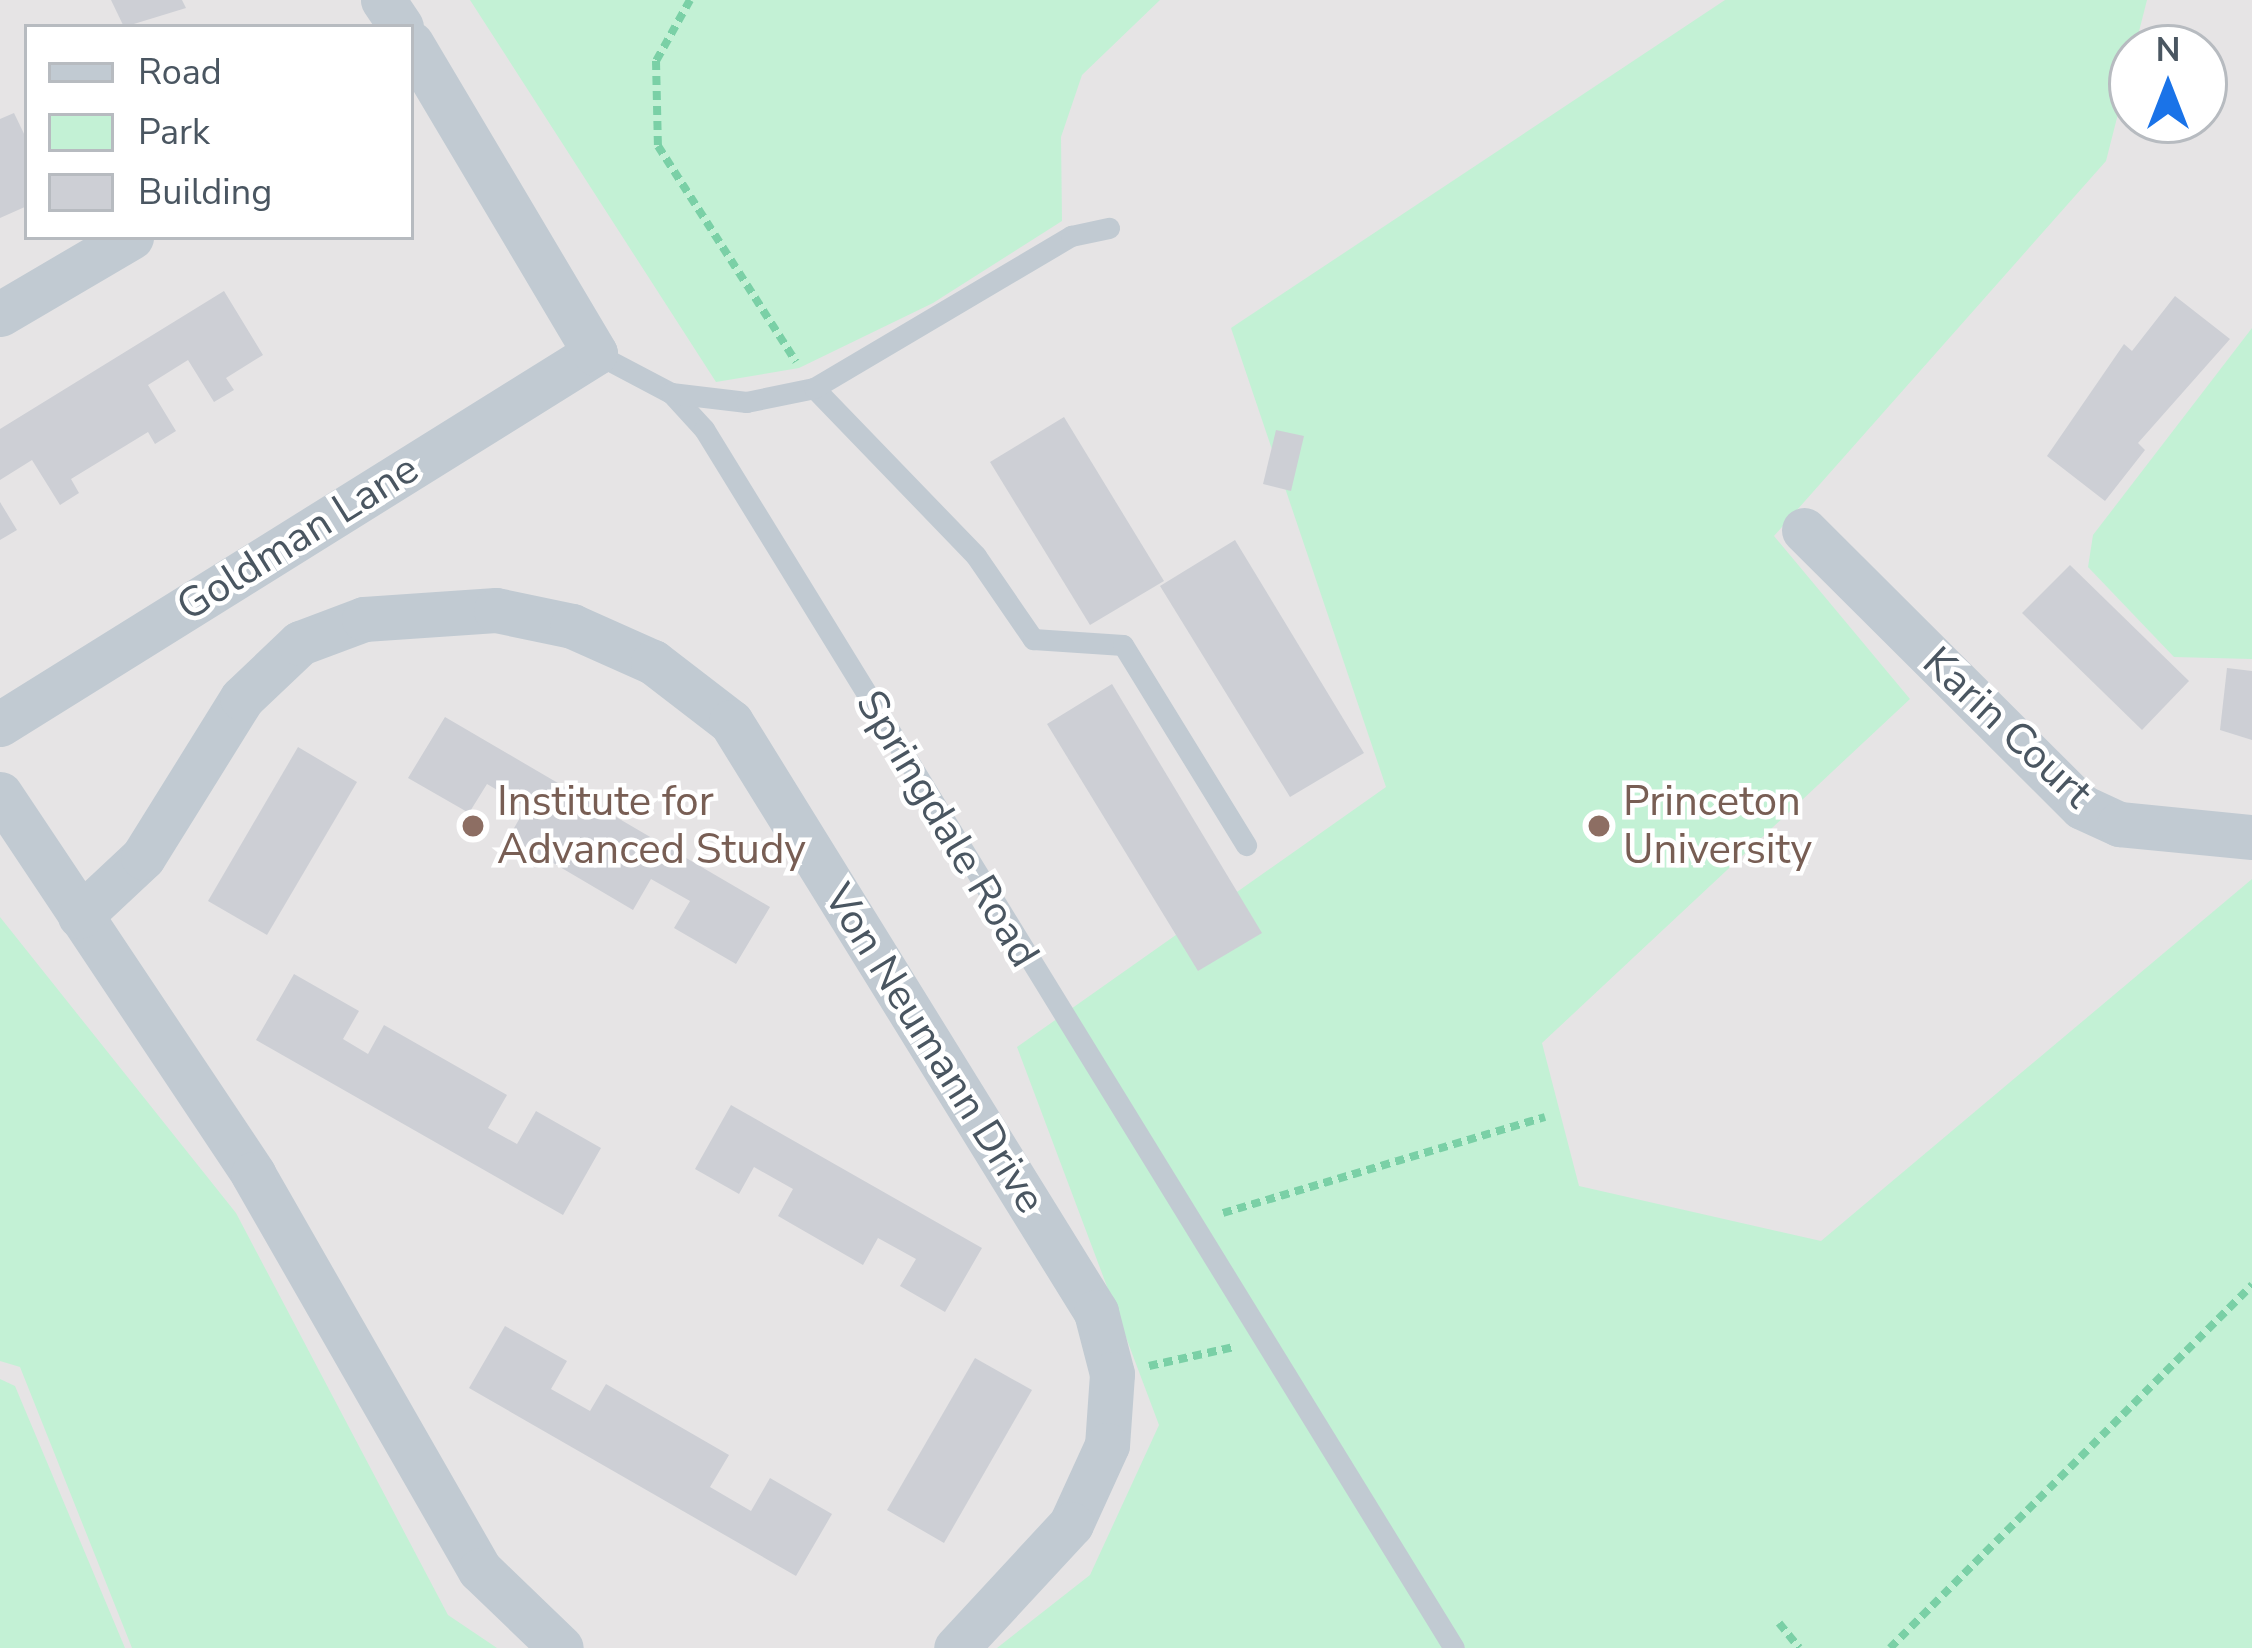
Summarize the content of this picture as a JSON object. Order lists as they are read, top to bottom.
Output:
{
  "streets": {
    "street": ["Goldman Lane", "Karin Court", "Von Neumann Drive"],
    "lane": ["Springdale Road"]
  },
  "crossings": [
    ["Goldman Lane", "Springdale Road"]
  ],
  "places": ["Institute for Advanced Study", "Princeton University"],
  "legend": ["Road", "Park", "Building"],
  "north": "top"
}
